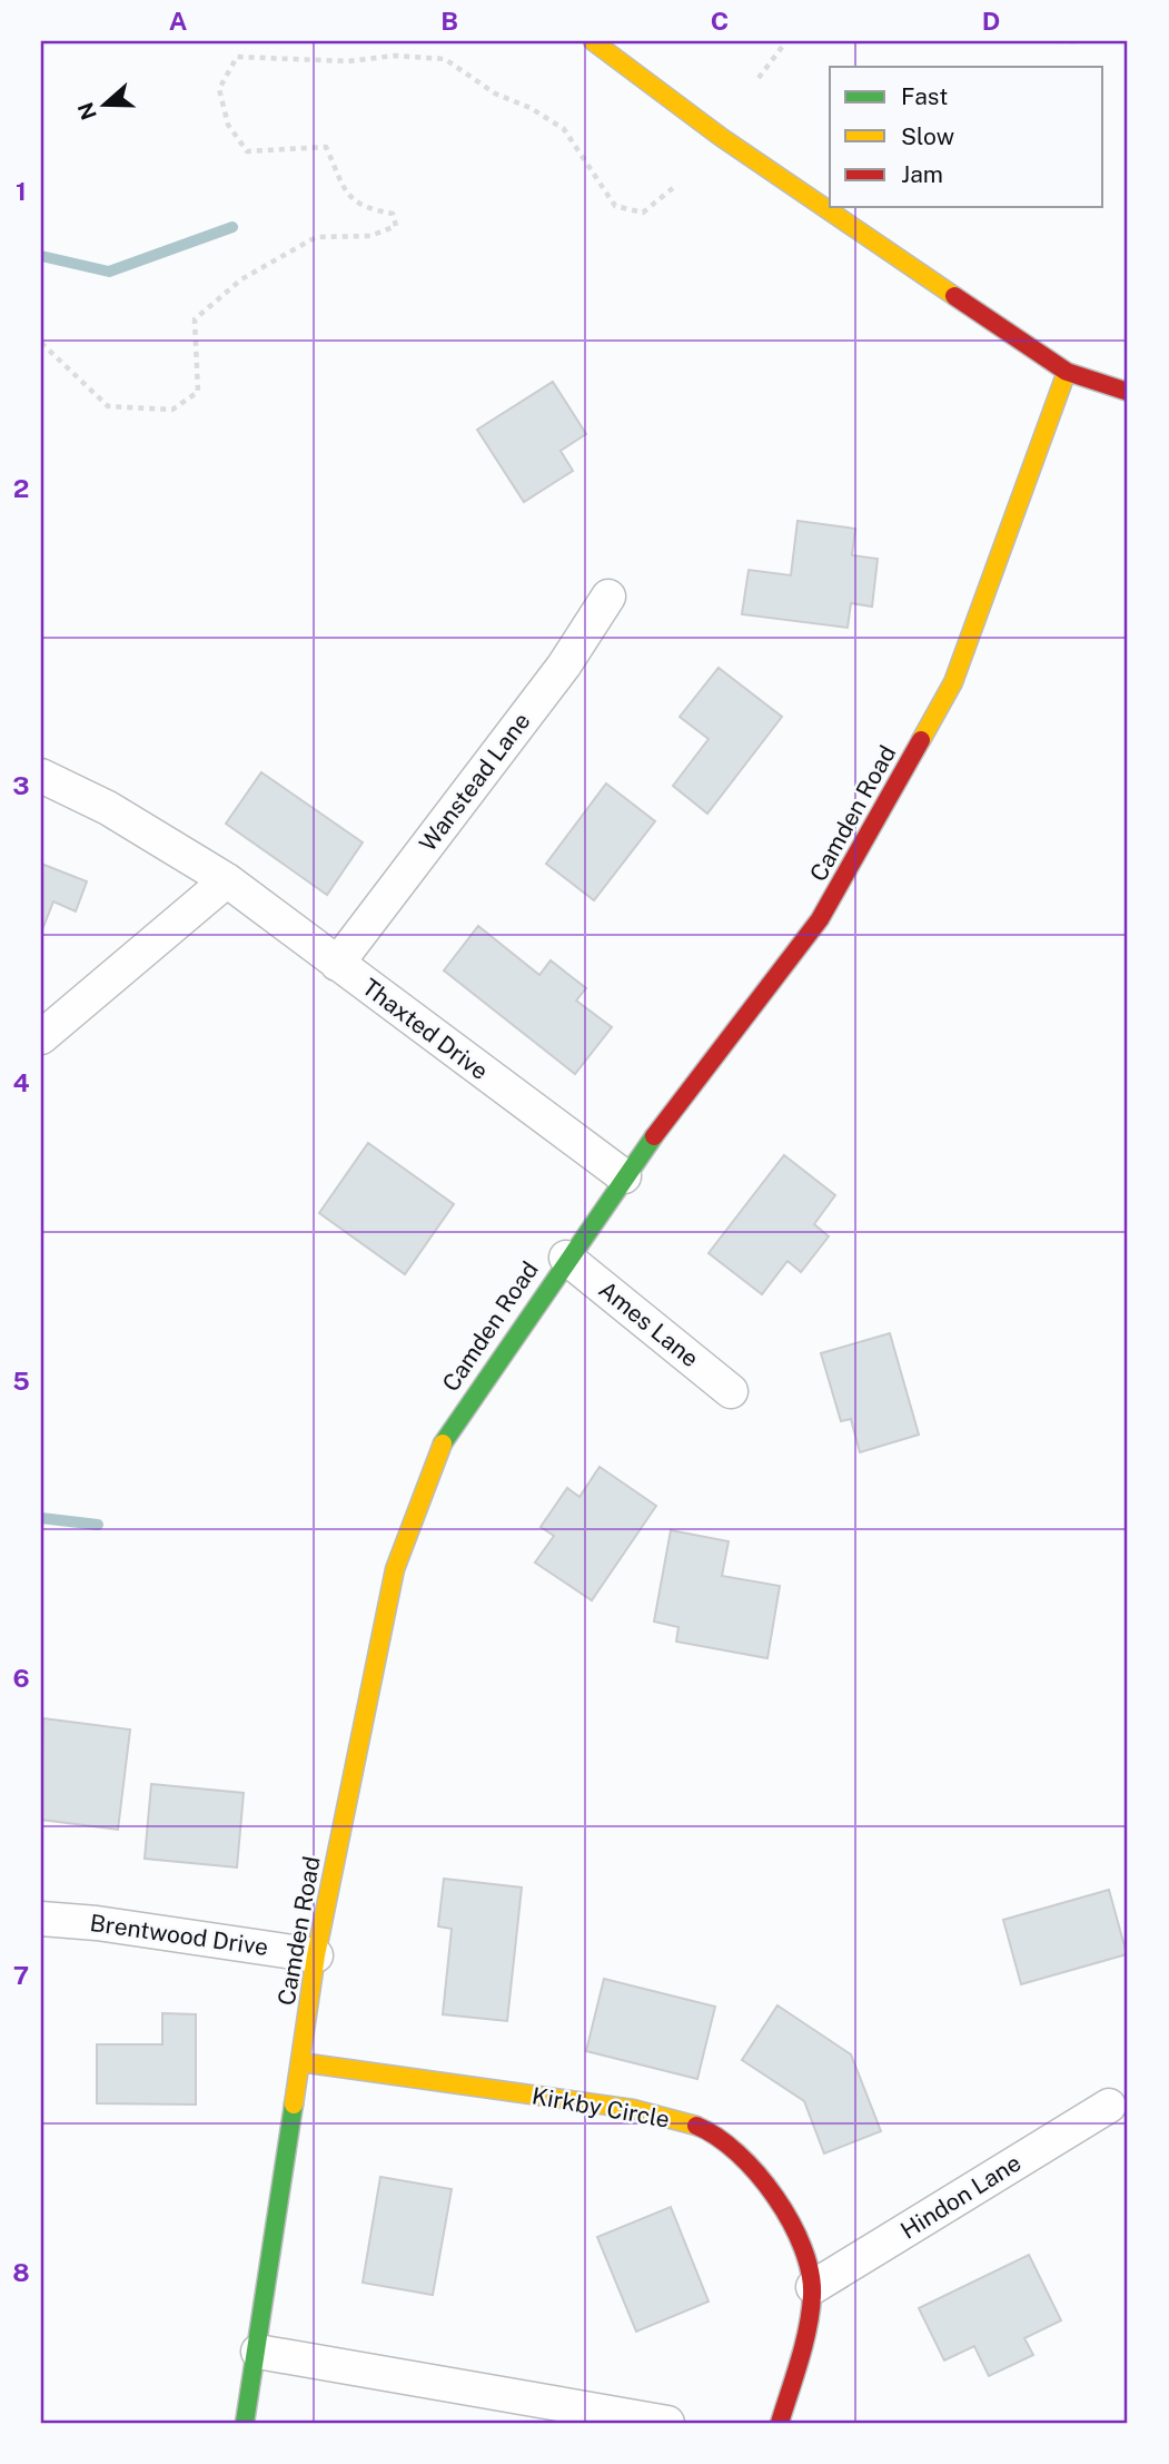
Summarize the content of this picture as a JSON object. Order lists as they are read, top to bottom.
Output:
{
  "streets": {
    "street": [
      "Wanstead Lane",
      "Camden Road",
      "Thaxted Drive",
      "Ames Lane",
      "Brentwood Drive",
      "Kirkby Circle",
      "Hindon Lane"
    ]
  },
  "crossings": [
    ["Wanstead Lane", "Thaxted Drive"],
    ["Camden Road", "Thaxted Drive"],
    ["Camden Road", "Ames Lane"],
    ["Camden Road", "Brentwood Drive"],
    ["Camden Road", "Kirkby Circle"],
    ["Kirkby Circle", "Hindon Lane"]
  ],
  "legend": ["Fast", "Slow", "Jam"],
  "north": "left",
  "grid": {
    "columns": [
      "A",
      "B",
      "C",
      "D"
    ],
    "rows": [
      "1",
      "2",
      "3",
      "4",
      "5",
      "6",
      "7",
      "8"
    ]
  }
}
